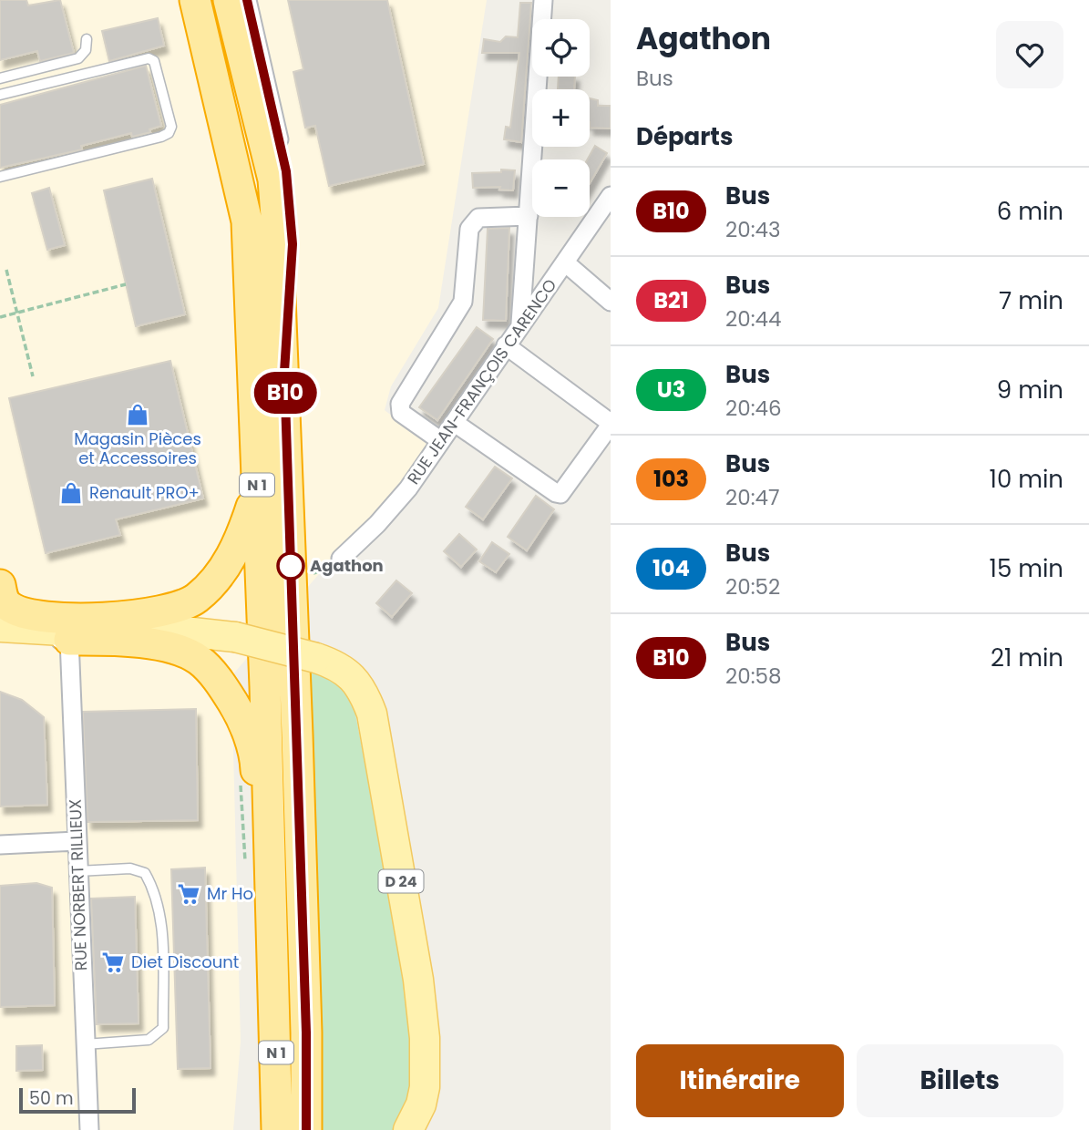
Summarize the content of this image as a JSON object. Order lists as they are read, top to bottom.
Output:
{
  "streets": {
    "highway": ["N 1"],
    "main road": ["D 24"],
    "street": ["RUE JEAN-FRANÇOIS CARENCO", "RUE NORBERT RILLIEUX"]
  },
  "places": {
    "shop": ["Magasin Pièces et Accessoires", "Renault PRO+"],
    "other": ["Agathon"],
    "supermarket": ["Mr Ho", "Diet Discount"]
  },
  "lines": ["bus line B10"],
  "scale_bar": "50 m",
  "page": {
    "on_map": "B10",
    "heading": [
      ["Agathon", "Bus"],
      "Départs"
    ],
    "map_buttons": ["+", "−"],
    "list": [
      {
        "mark": "B10",
        "name": "Bus",
        "note": "20:43",
        "value": "6 min"
      },
      {
        "mark": "B21",
        "name": "Bus",
        "note": "20:44",
        "value": "7 min"
      },
      {
        "mark": "U3",
        "name": "Bus",
        "note": "20:46",
        "value": "9 min"
      },
      {
        "mark": "103",
        "name": "Bus",
        "note": "20:47",
        "value": "10 min"
      },
      {
        "mark": "104",
        "name": "Bus",
        "note": "20:52",
        "value": "15 min"
      },
      {
        "mark": "B10",
        "name": "Bus",
        "note": "20:58",
        "value": "21 min"
      }
    ],
    "buttons": ["Itinéraire", "Billets"],
    "scale": "50 m"
  }
}
